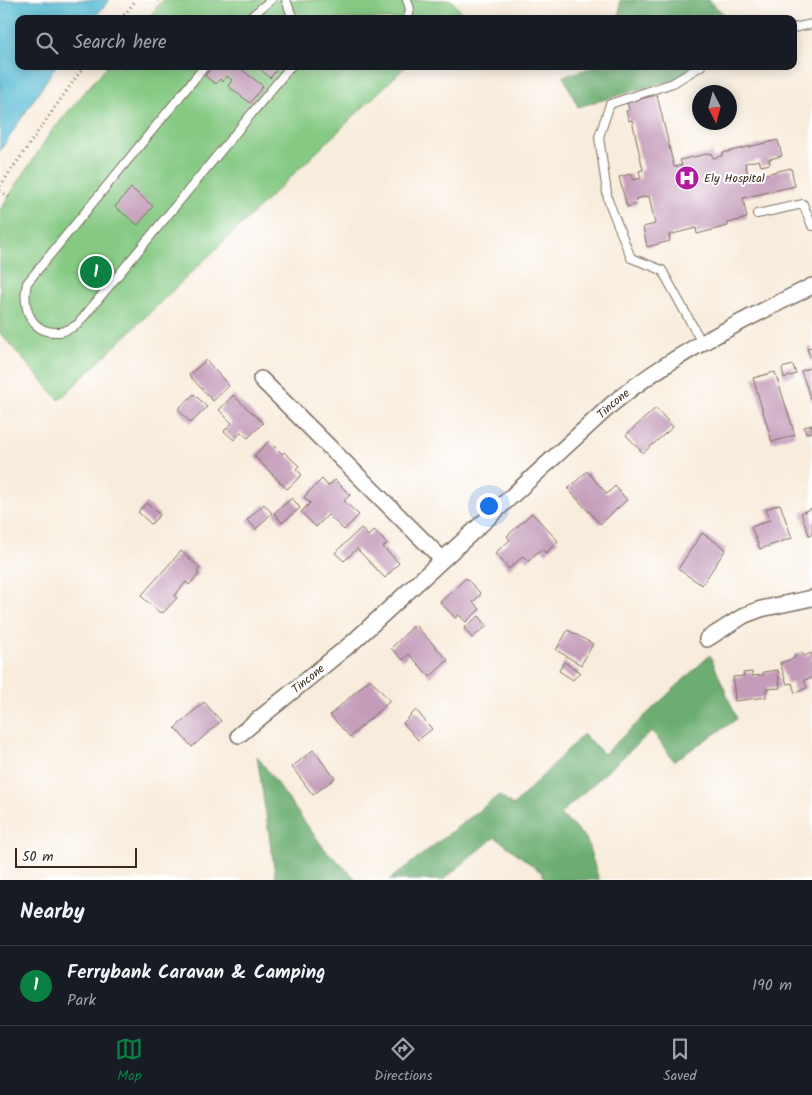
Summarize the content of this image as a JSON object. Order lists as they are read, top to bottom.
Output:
{
  "streets": {
    "street": ["Tincone"]
  },
  "places": {
    "hospital": ["Ely Hospital"]
  },
  "scale_bar": "50 m",
  "north": "bottom",
  "page": {
    "search": "Search here",
    "pins": "1",
    "scale": "50 m",
    "heading": "Nearby",
    "list": [
      {
        "mark": "1",
        "name": "Ferrybank Caravan & Camping",
        "note": "Park",
        "value": "190 m"
      }
    ],
    "nav": ["Map", "Directions", "Saved"]
  }
}
